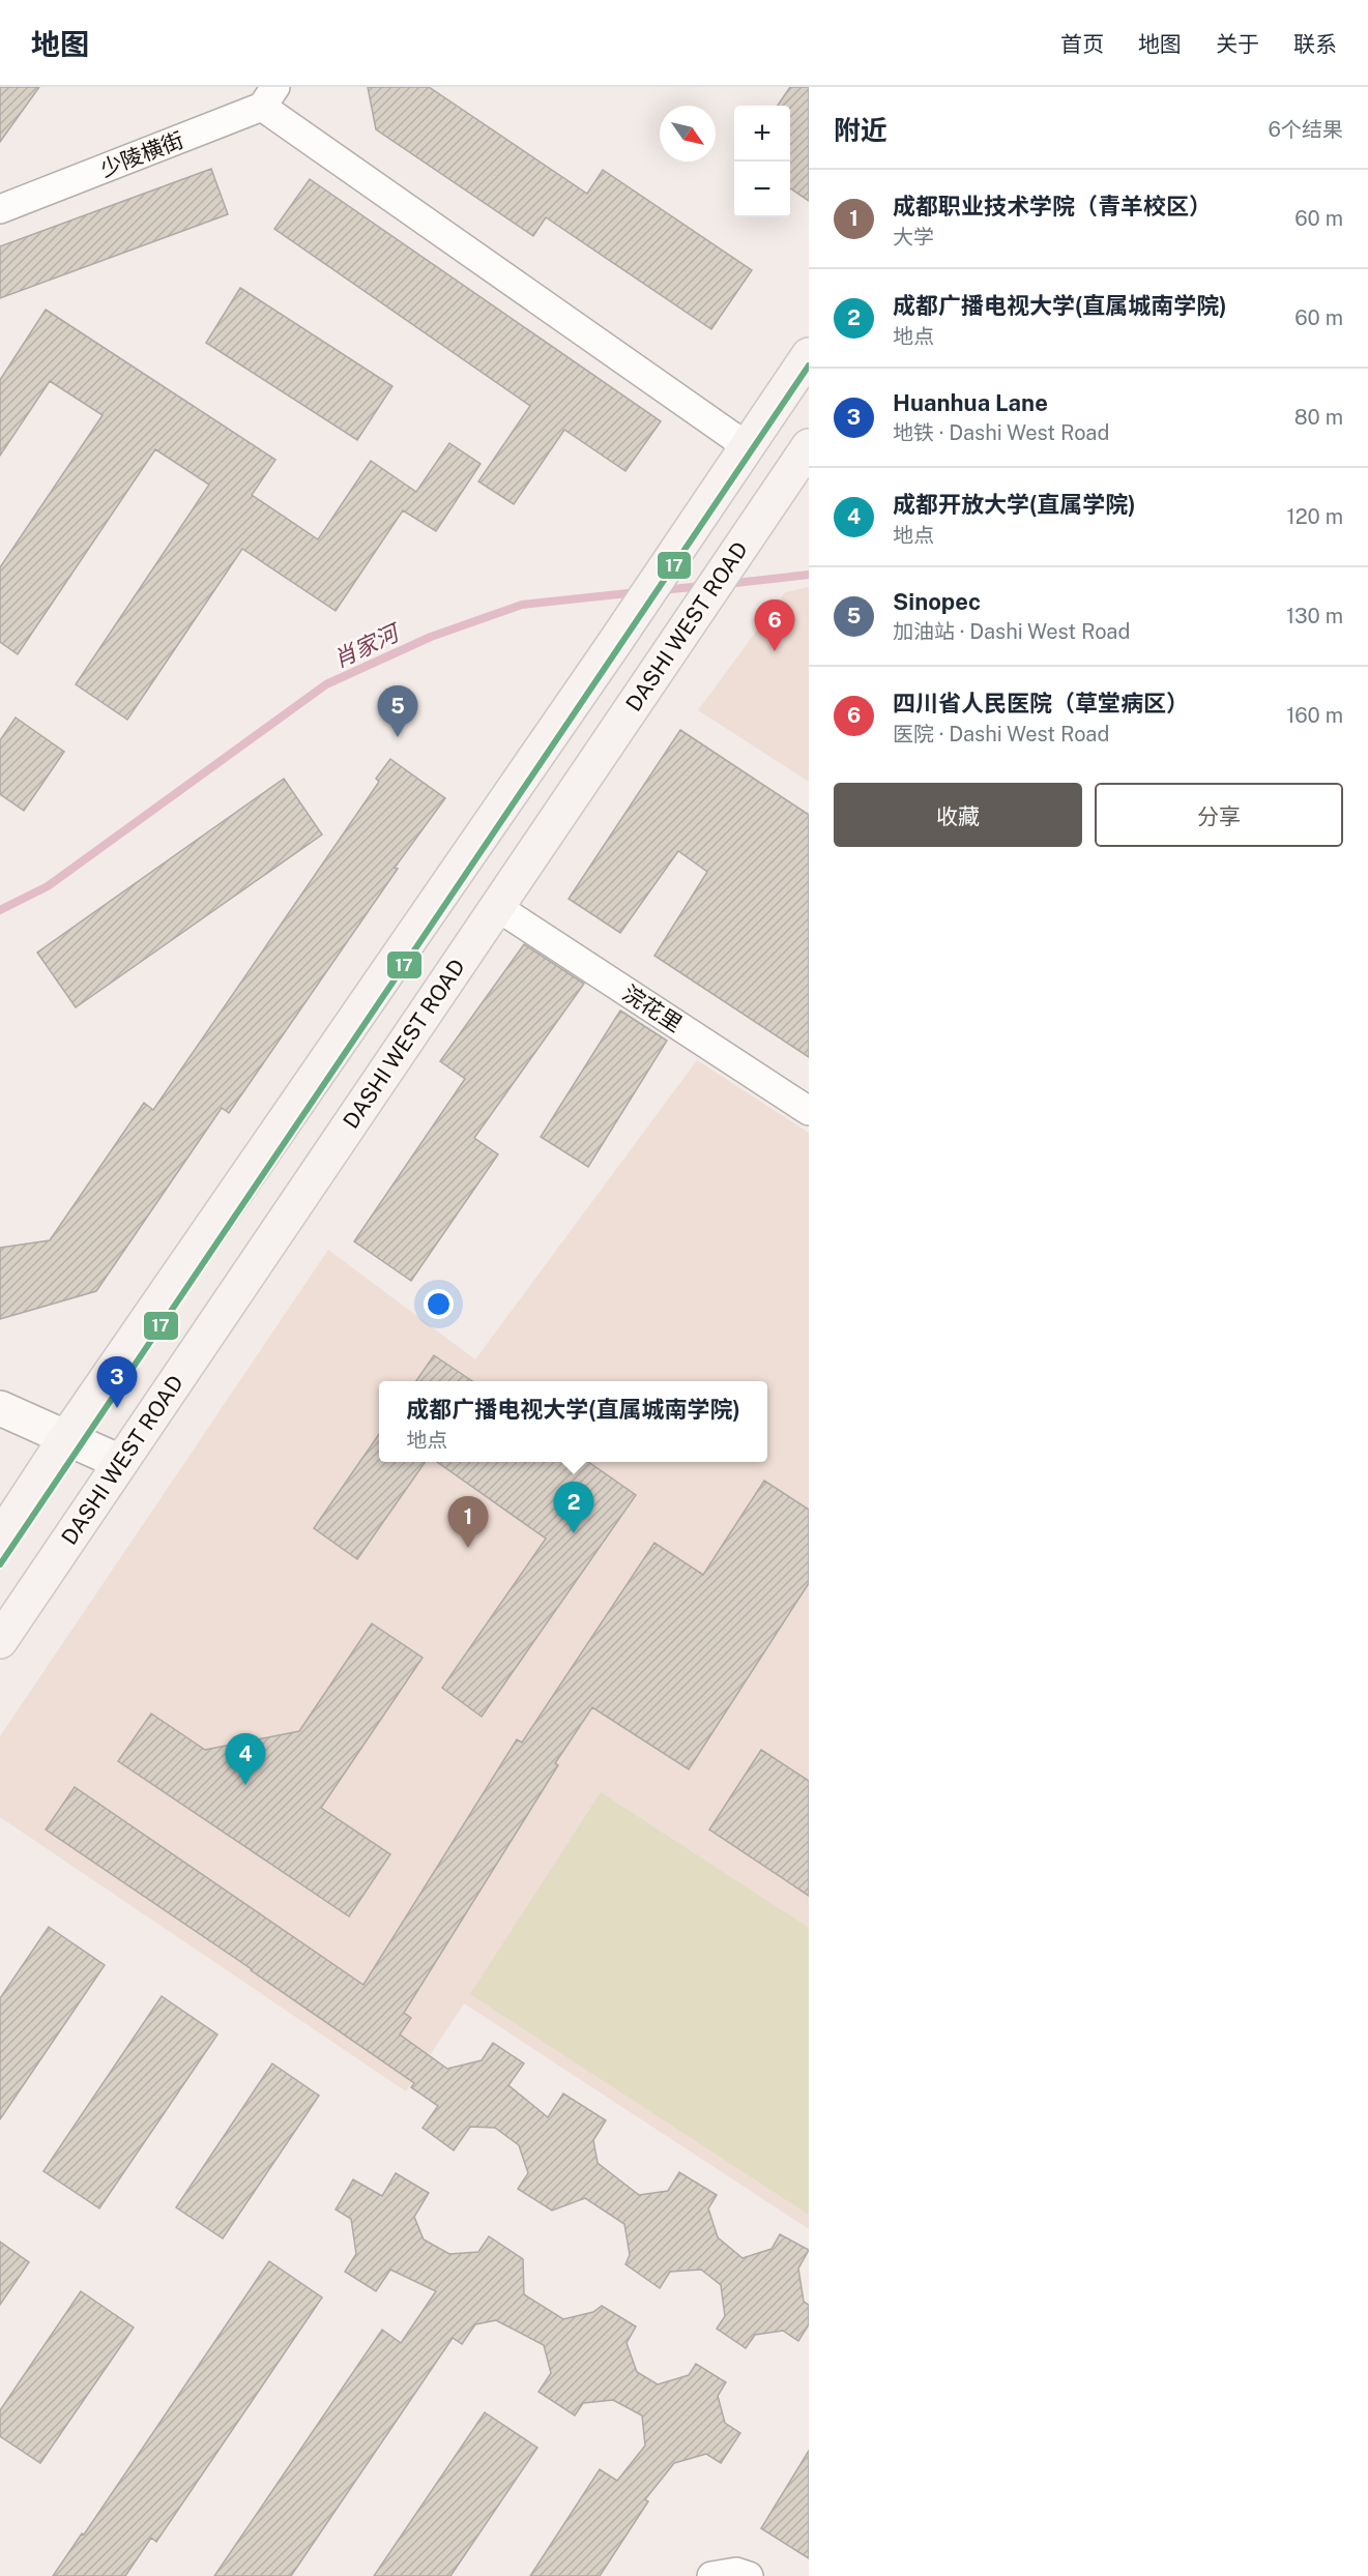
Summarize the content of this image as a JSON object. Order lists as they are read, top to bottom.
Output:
{
  "streets": {
    "main road": ["DASHI WEST ROAD"],
    "street": ["少陵横街", "浣花里"]
  },
  "crossings": [
    ["DASHI WEST ROAD", "浣花里"]
  ],
  "water": ["肖家河"],
  "lines": ["transit line 17"],
  "north": "bottom right",
  "page": {
    "header": "地图",
    "nav": [
      "首页",
      "地图",
      "关于",
      "联系"
    ],
    "heading": ["附近", "6个结果"],
    "map_buttons": ["+", "−"],
    "list": [
      {
        "mark": "1",
        "name": "成都职业技术学院（青羊校区）",
        "note": "大学",
        "value": "60 m"
      },
      {
        "mark": "2",
        "name": "成都广播电视大学(直属城南学院)",
        "note": "地点",
        "value": "60 m"
      },
      {
        "mark": "3",
        "name": "Huanhua Lane",
        "note": "地铁 · Dashi West Road",
        "value": "80 m"
      },
      {
        "mark": "4",
        "name": "成都开放大学(直属学院)",
        "note": "地点",
        "value": "120 m"
      },
      {
        "mark": "5",
        "name": "Sinopec",
        "note": "加油站 · Dashi West Road",
        "value": "130 m"
      },
      {
        "mark": "6",
        "name": "四川省人民医院（草堂病区）",
        "note": "医院 · Dashi West Road",
        "value": "160 m"
      }
    ],
    "pins": [
      "6",
      "5",
      "3",
      "2",
      "1",
      "4"
    ],
    "buttons": ["收藏", "分享"],
    "popup": ["成都广播电视大学(直属城南学院)", "地点"]
  }
}
